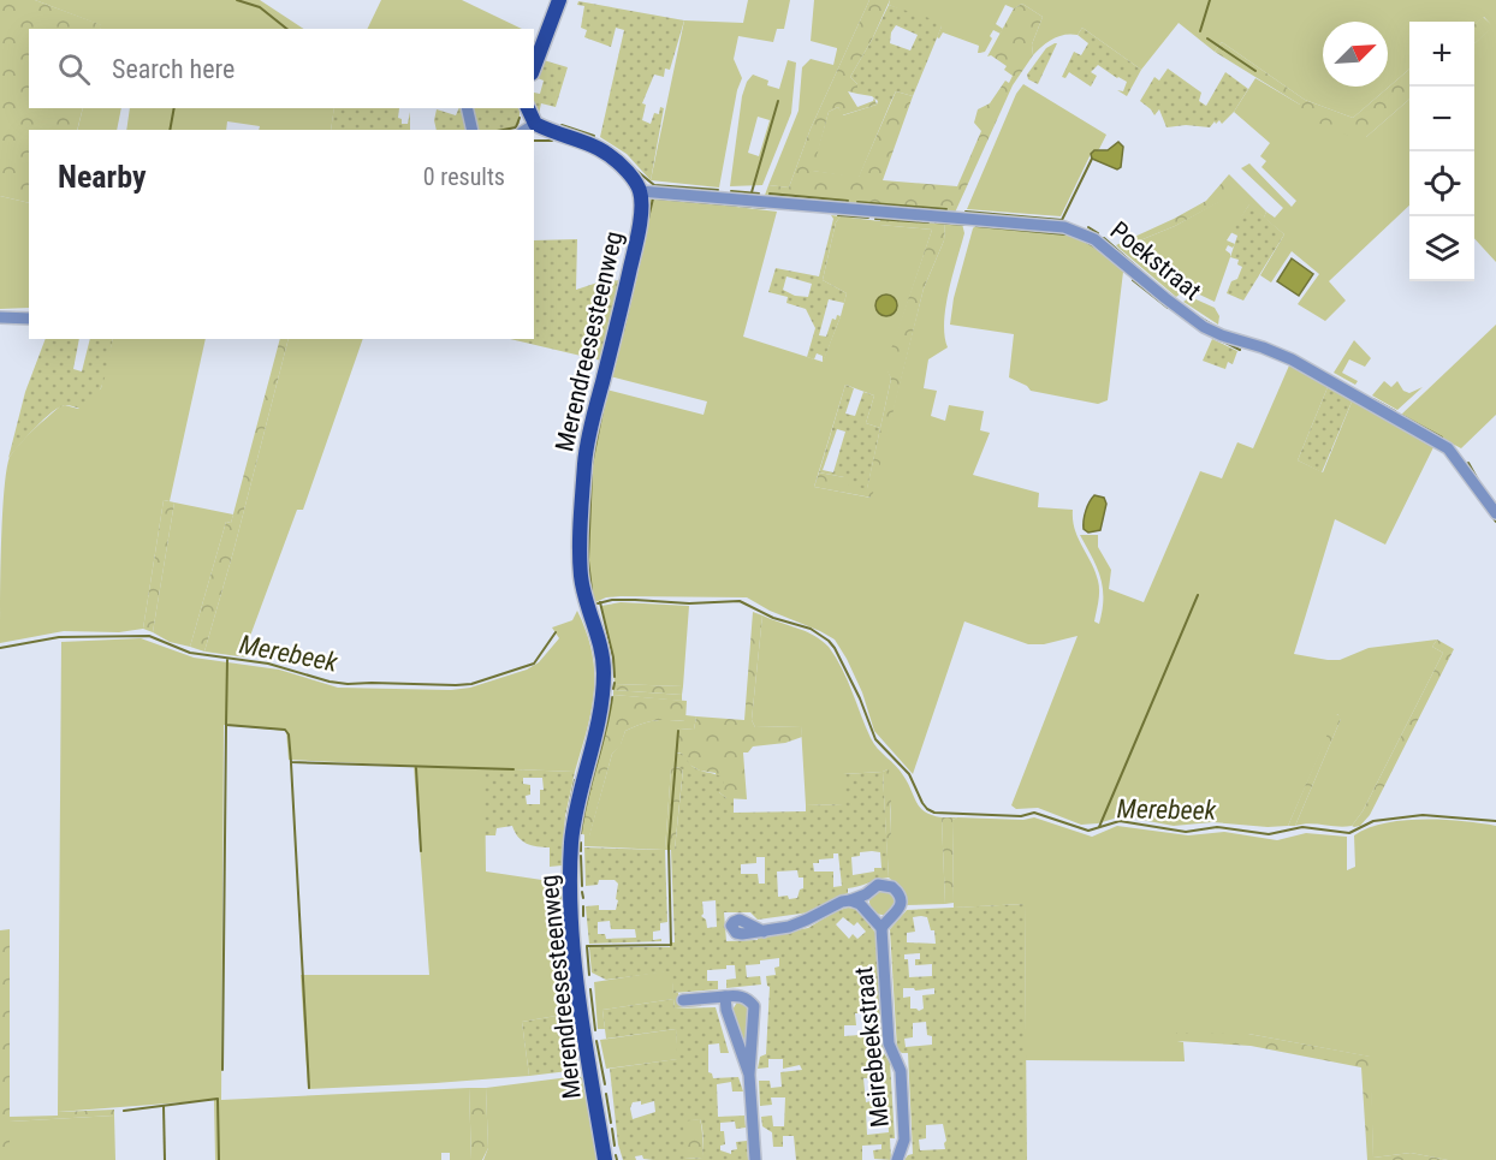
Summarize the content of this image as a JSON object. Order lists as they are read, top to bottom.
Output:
{
  "streets": {
    "main road": ["Merendreesesteenweg"],
    "street": ["Poekstraat", "Meirebeekstraat"]
  },
  "crossings": [
    ["Poekstraat", "Merendreesesteenweg"]
  ],
  "water": ["Merebeek"],
  "north": "top right",
  "page": {
    "map_buttons": ["+", "−"],
    "search": "Search here",
    "heading": ["Nearby", "0 results"]
  }
}
